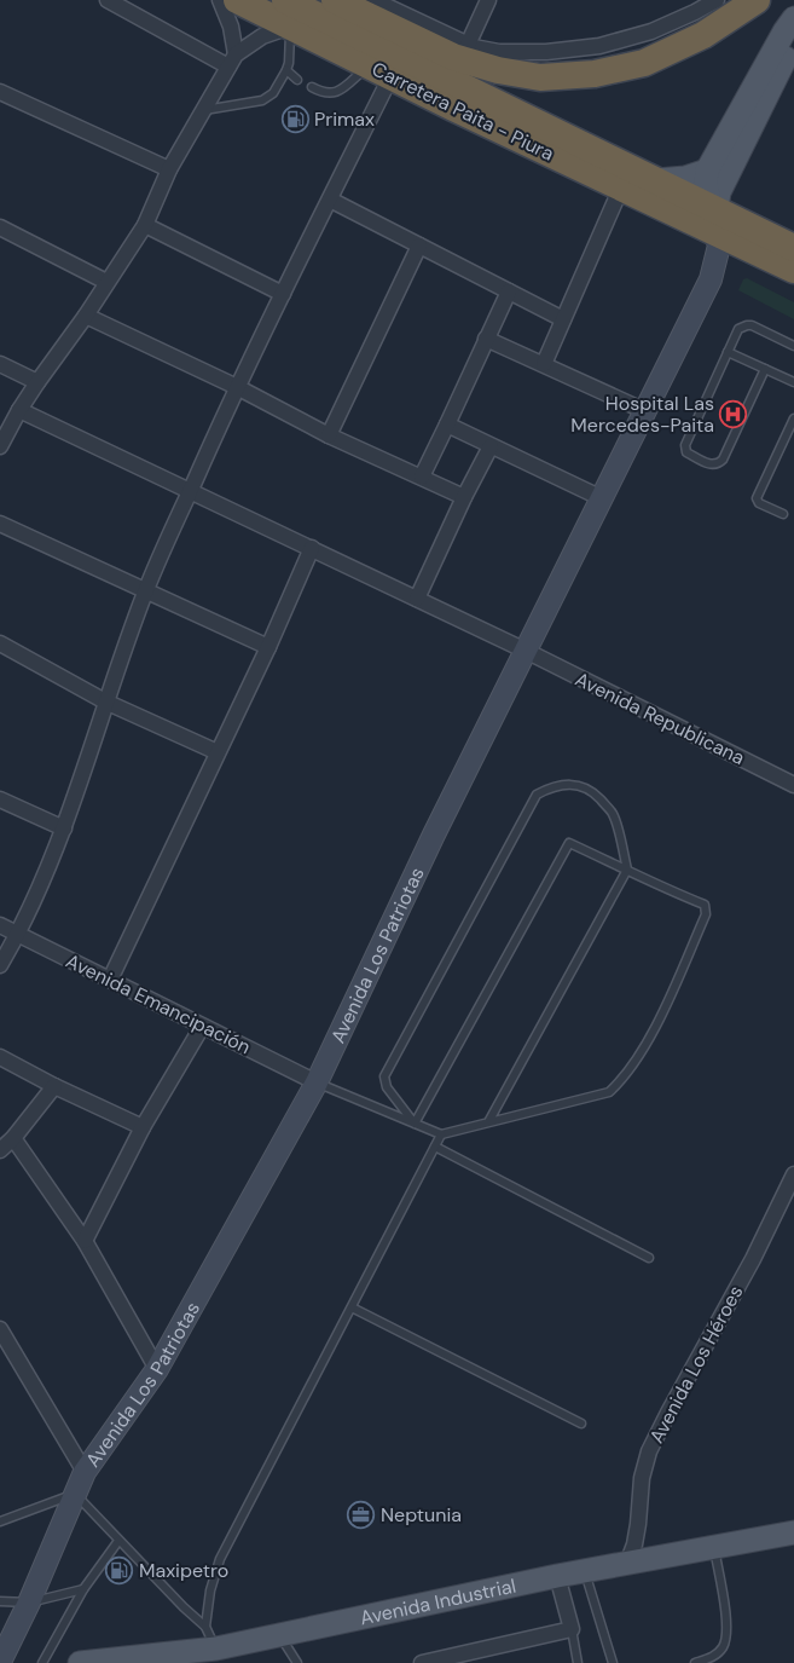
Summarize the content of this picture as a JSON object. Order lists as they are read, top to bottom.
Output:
{
  "streets": {
    "highway": ["Carretera Paita - Piura"],
    "main road": ["Avenida Industrial"],
    "street": [
      "Avenida Republicana",
      "Avenida Los Patriotas",
      "Avenida Emancipación",
      "Avenida Los Héroes"
    ]
  },
  "crossings": [
    ["Carretera Paita - Piura", "Avenida Los Patriotas"],
    ["Avenida Republicana", "Avenida Los Patriotas"],
    ["Avenida Los Patriotas", "Avenida Emancipación"],
    ["Avenida Los Héroes", "Avenida Industrial"]
  ],
  "places": {
    "fuel station": ["Primax", "Maxipetro"],
    "hospital": ["Hospital Las Mercedes-Paita"],
    "office": ["Neptunia"]
  }
}
